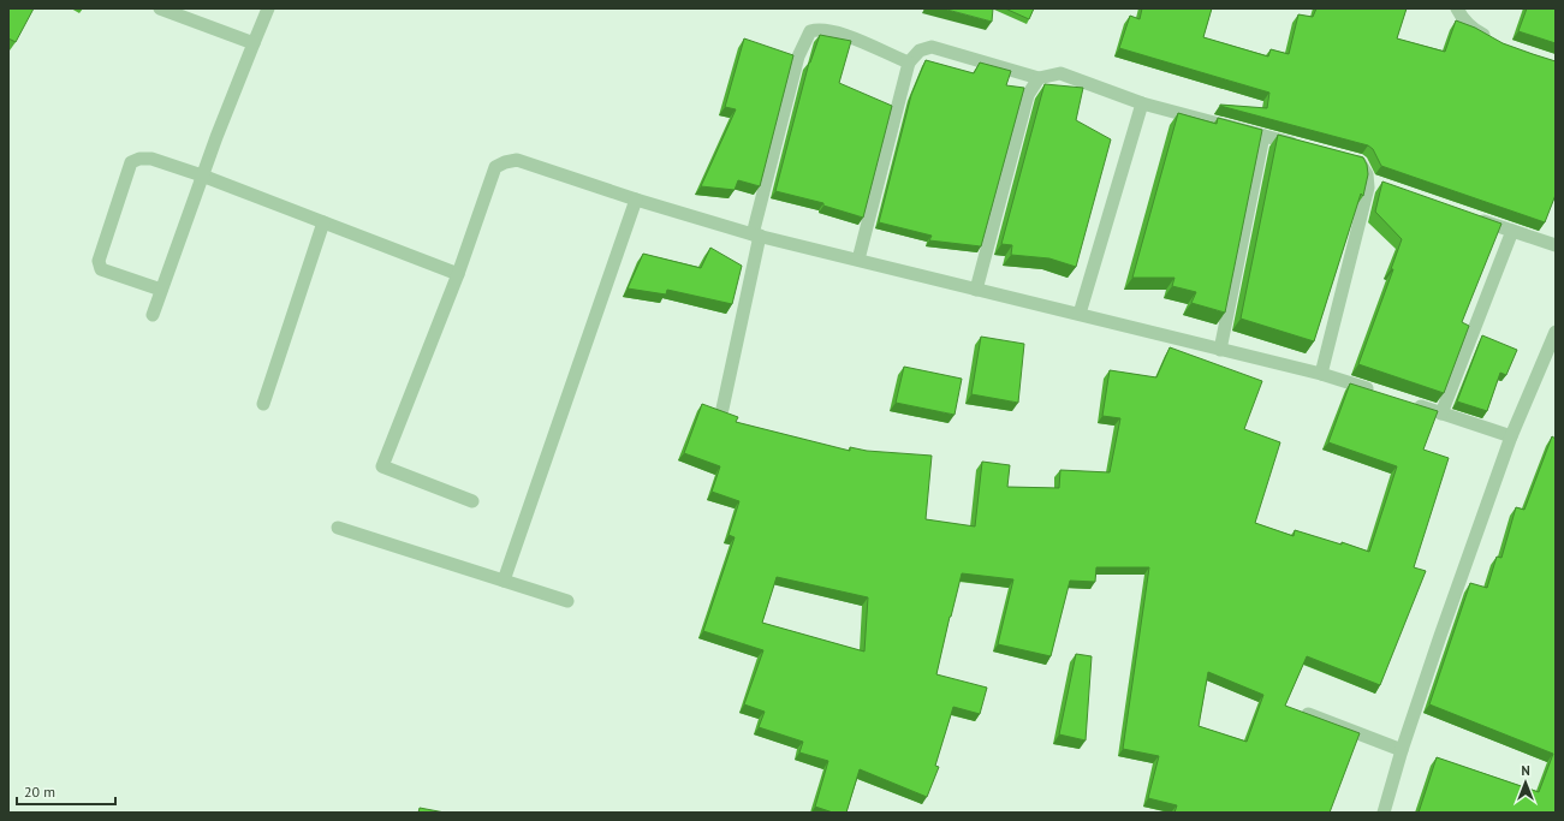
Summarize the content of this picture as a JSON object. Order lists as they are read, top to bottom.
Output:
{
  "scale_bar": "20 m",
  "north": "top"
}
